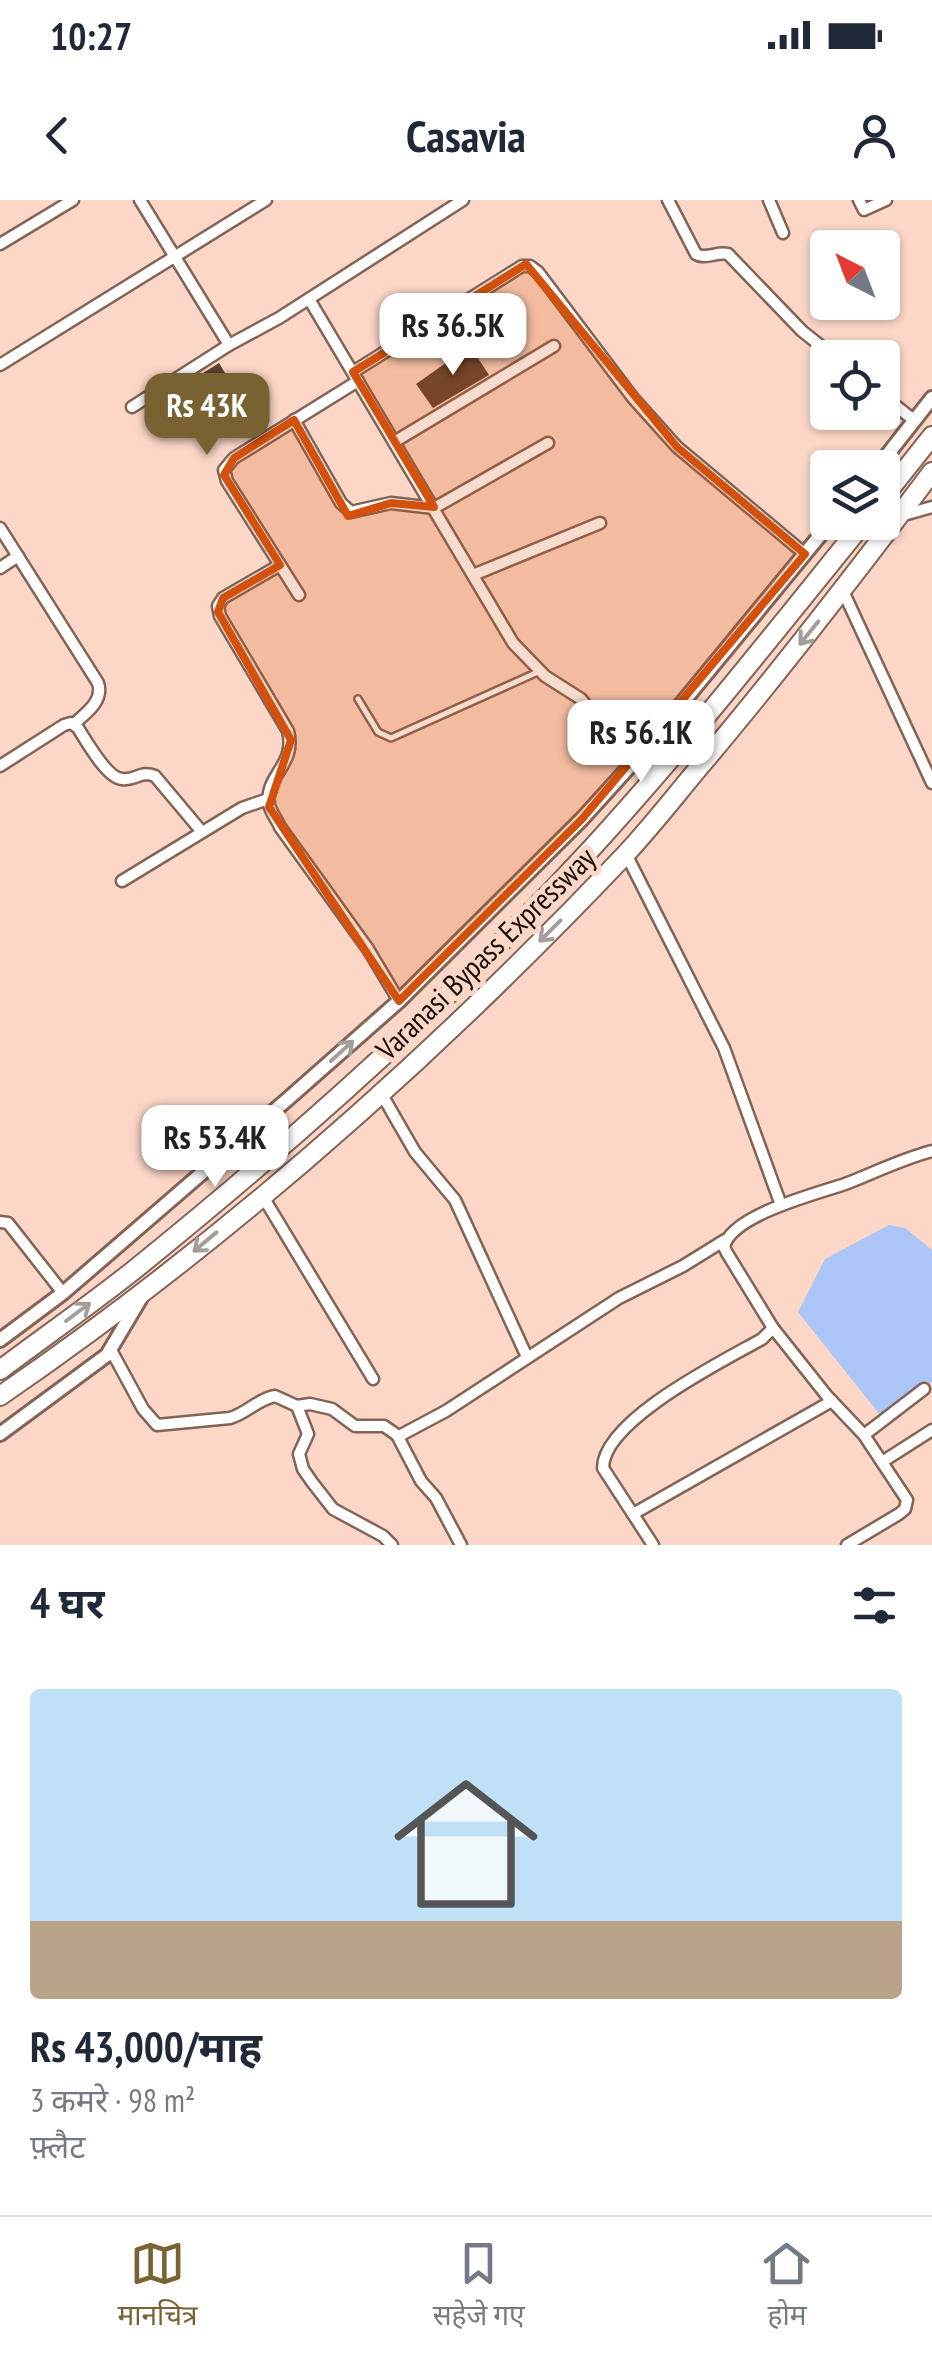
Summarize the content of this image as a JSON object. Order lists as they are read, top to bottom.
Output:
{
  "streets": {
    "highway": ["Varanasi Bypass Expressway"]
  },
  "north": "top left",
  "page": {
    "status": "10:27",
    "header": "Casavia",
    "price": [
      "Rs 36.5K",
      "Rs 43K",
      "Rs 56.1K",
      "Rs 53.4K"
    ],
    "heading": "4 घर",
    "list": [
      {
        "name": "Rs 43,000/माह",
        "note": "3 कमरे · 98 m² · फ़्लैट"
      }
    ],
    "tabs": ["मानचित्र", "सहेजे गए", "होम"]
  }
}
